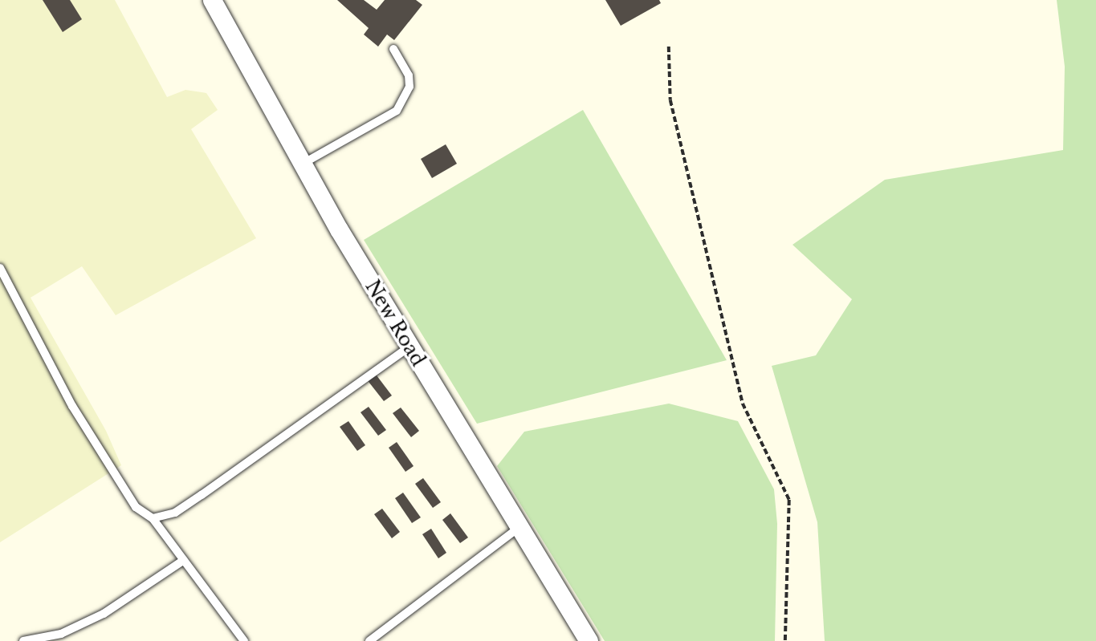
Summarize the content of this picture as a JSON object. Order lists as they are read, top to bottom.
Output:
{
  "streets": {
    "street": ["New Road"]
  }
}
